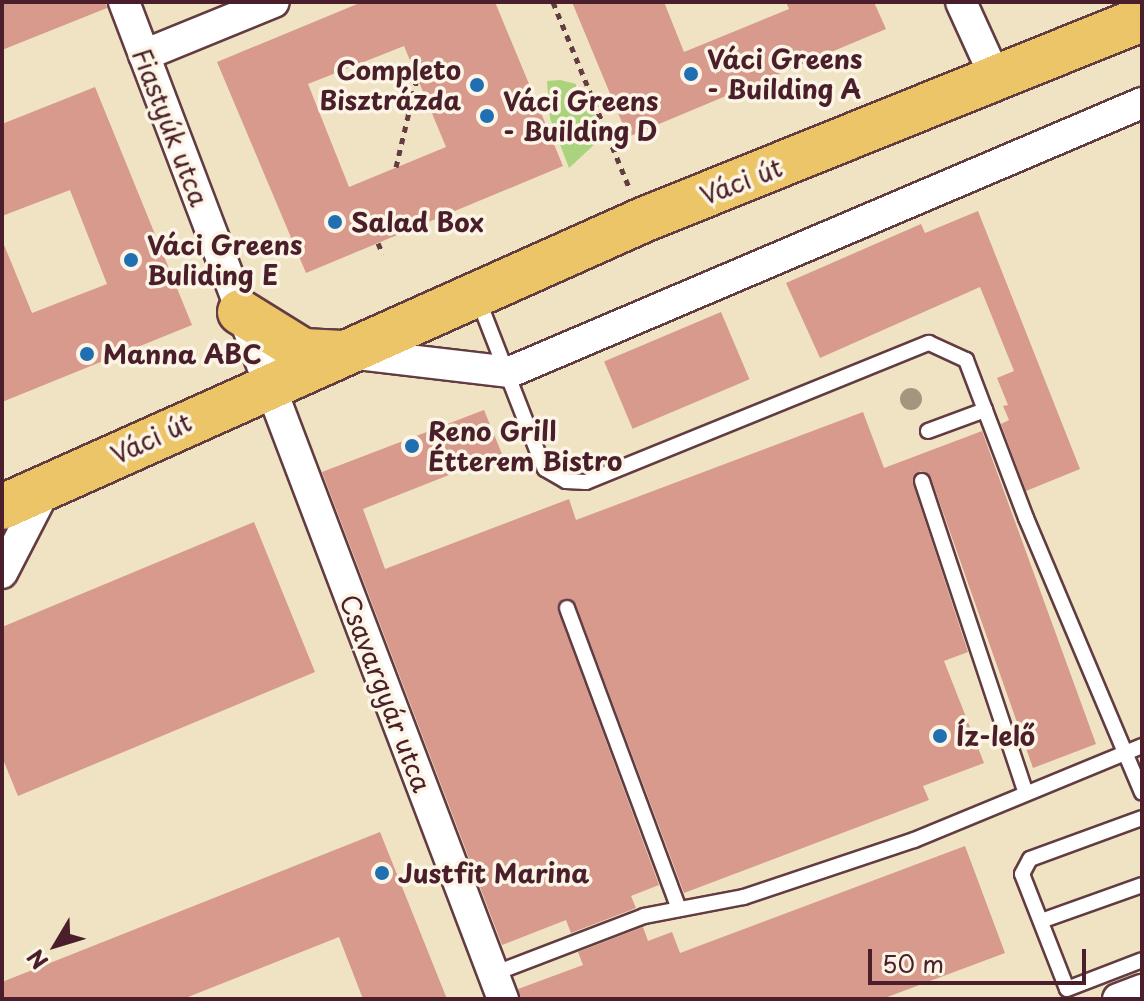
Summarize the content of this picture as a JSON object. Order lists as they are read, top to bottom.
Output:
{
  "streets": {
    "main road": ["Váci út"],
    "street": ["Fiastyúk utca", "Csavargyár utca"]
  },
  "crossings": [
    ["Fiastyúk utca", "Váci út"],
    ["Fiastyúk utca", "Csavargyár utca"],
    ["Váci út", "Csavargyár utca"]
  ],
  "places": [
    "Váci Greens - Building A",
    "Completo Bisztrázda",
    "Váci Greens - Building D",
    "Salad Box",
    "Váci Greens Buliding E",
    "Manna ABC",
    "Reno Grill Étterem Bistro",
    "Íz-lelő",
    "Justfit Marina"
  ],
  "scale_bar": "50 m",
  "north": "bottom left"
}
